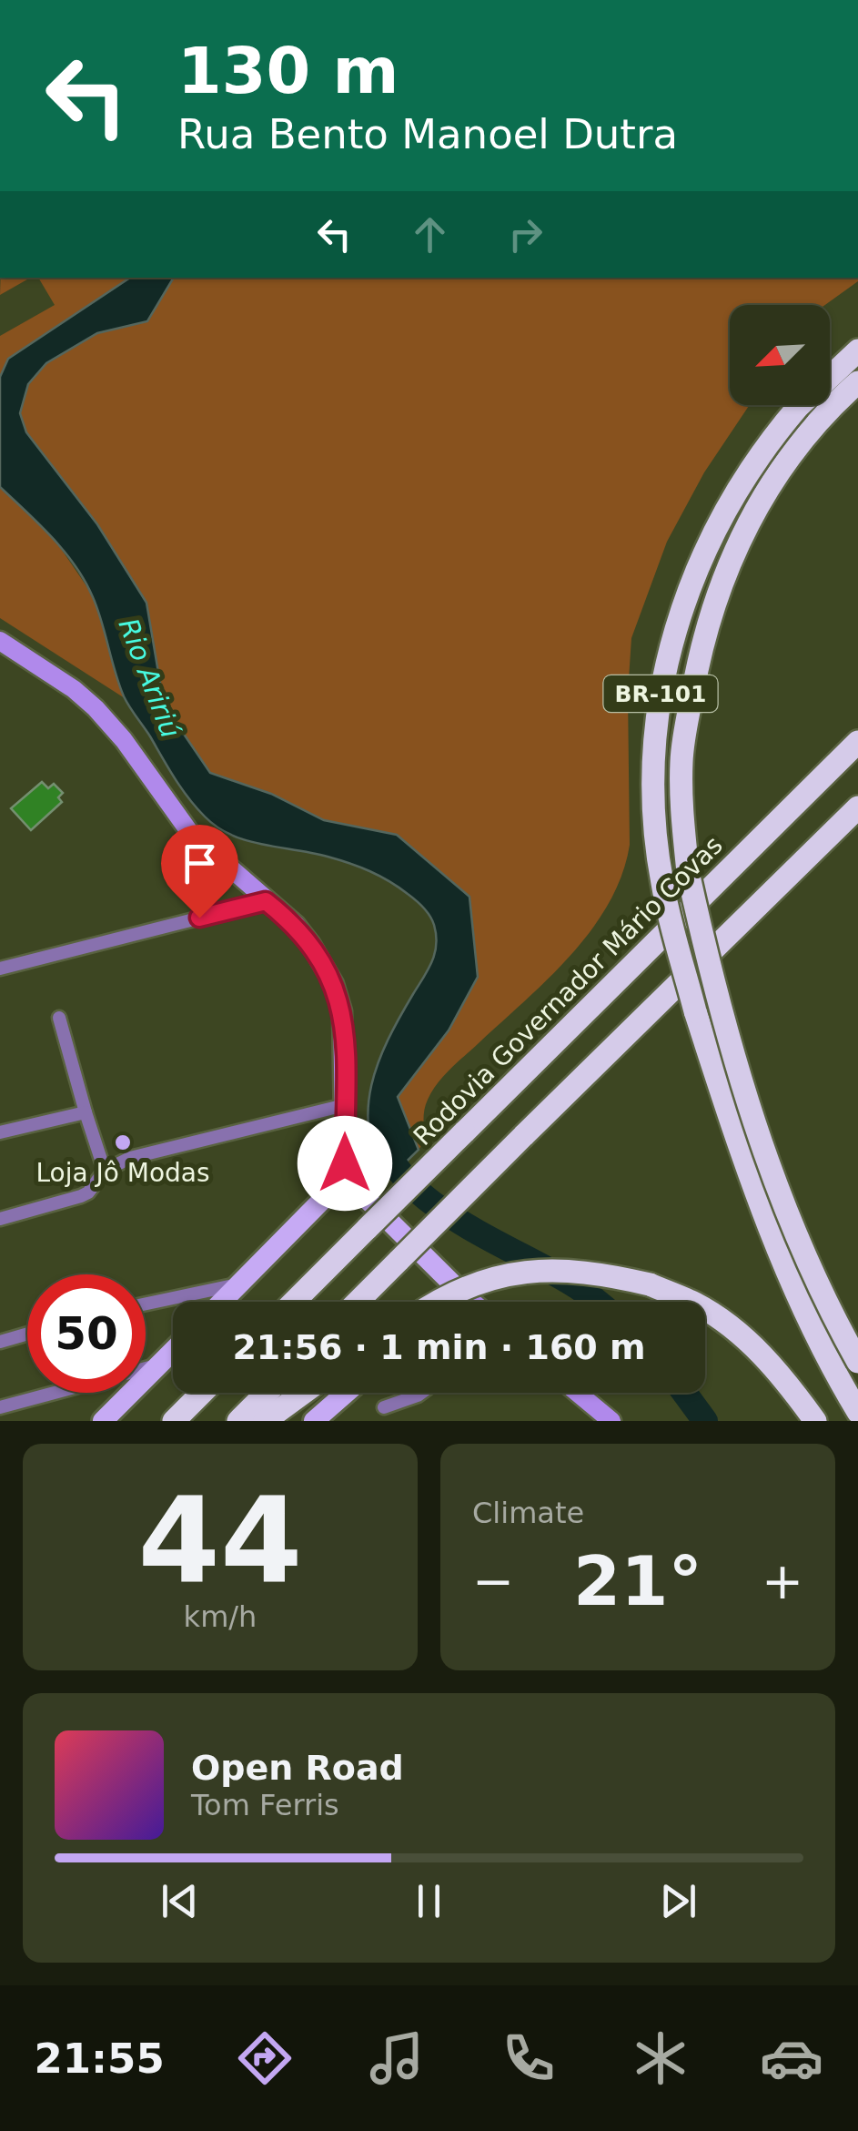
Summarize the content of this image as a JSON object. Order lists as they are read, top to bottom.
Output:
{
  "streets": {
    "highway": ["BR-101", "Rodovia Governador Mário Covas"]
  },
  "water": ["Rio Aririú"],
  "places": ["Loja Jô Modas"],
  "north": "bottom left",
  "page": {
    "turn": ["130 m", "Rua Bento Manoel Dutra"],
    "limit": "50",
    "trip": "21:56 · 1 min · 160 m",
    "tile": [
      ["44", "km/h"],
      "Climate"
    ],
    "heat": ["−", "21°", "+"],
    "song": ["Open Road", "Tom Ferris"],
    "tabs": "21:55"
  }
}
